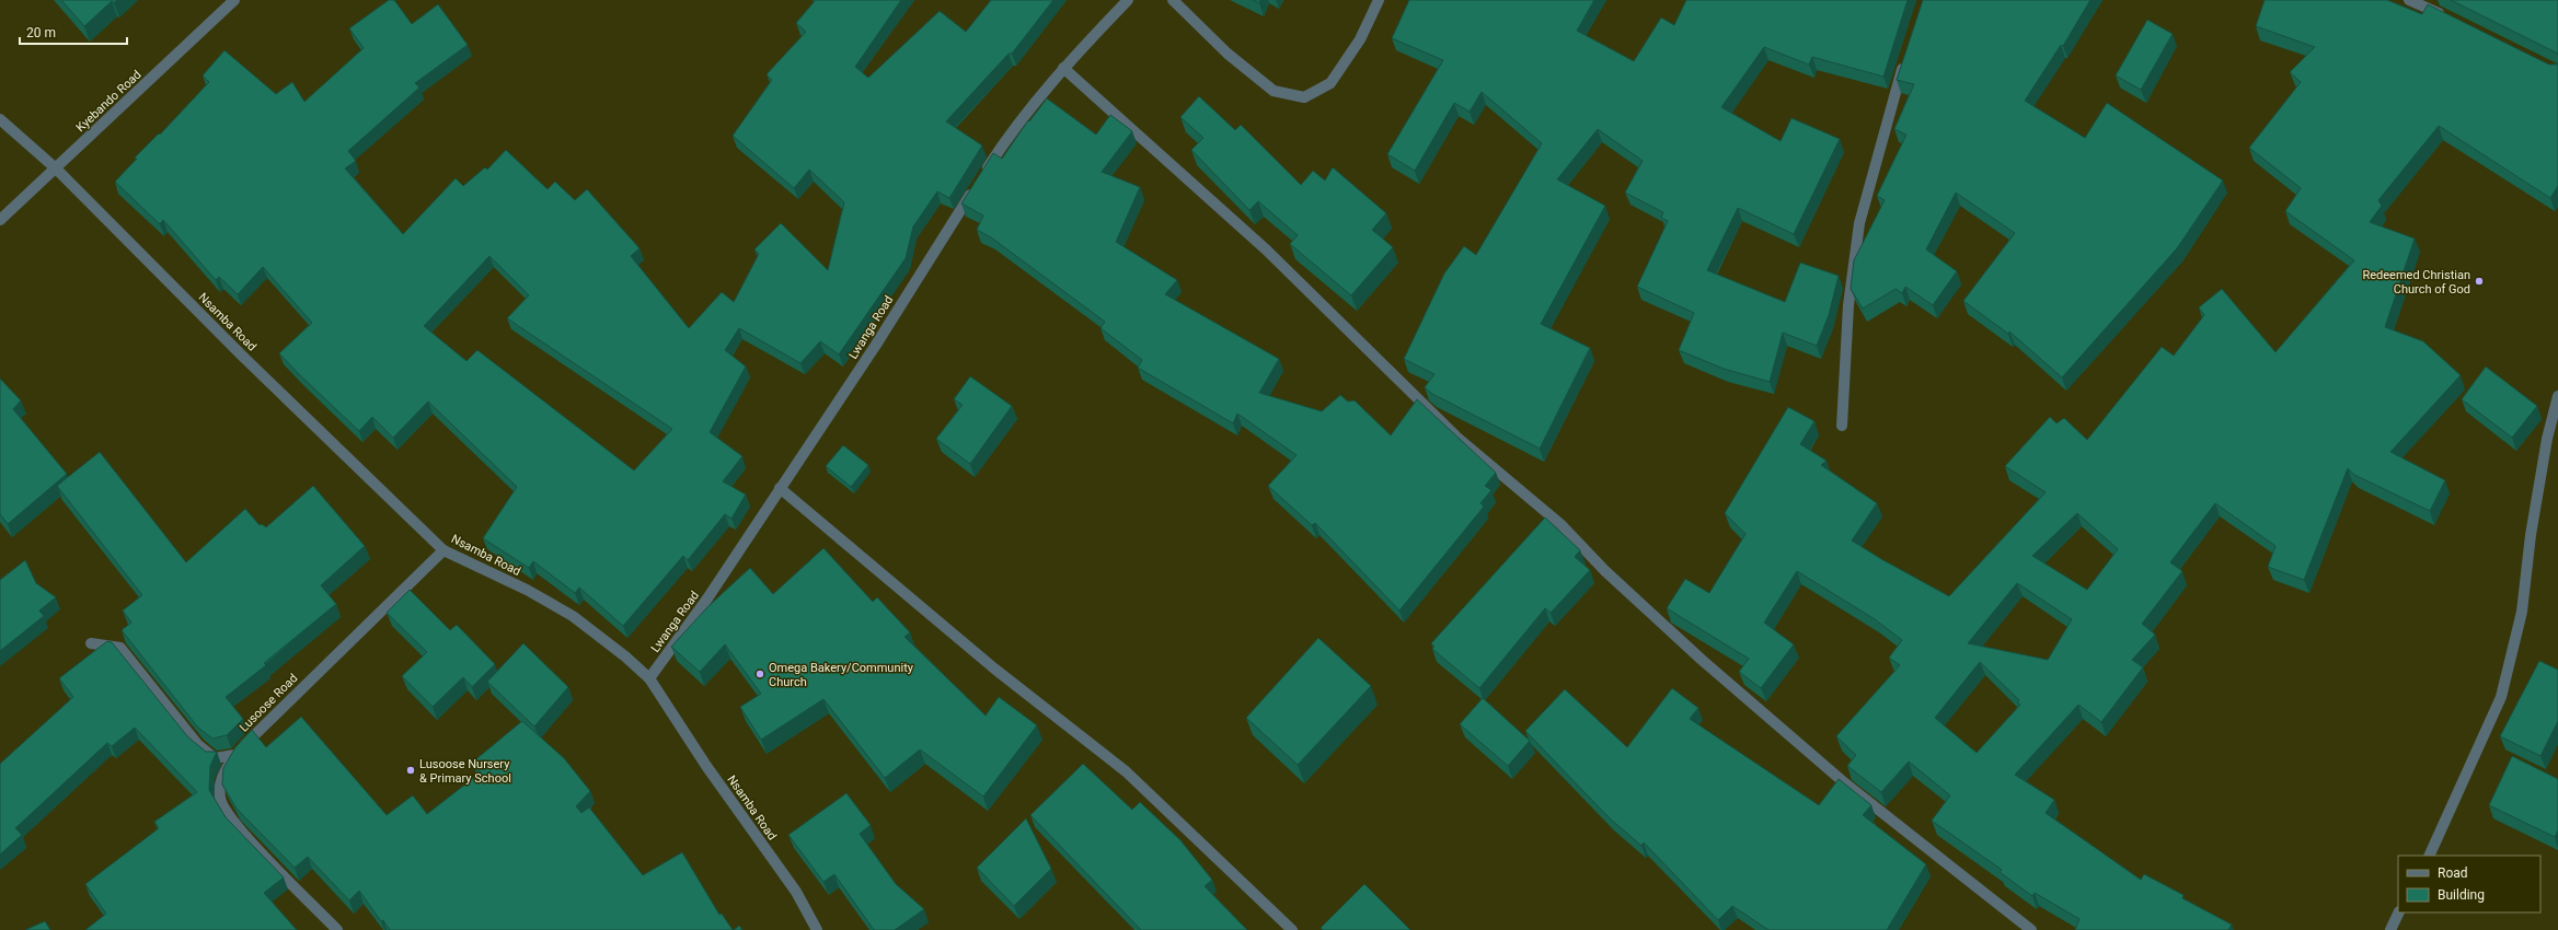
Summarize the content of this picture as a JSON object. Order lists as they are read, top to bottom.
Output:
{
  "streets": {
    "street": [
      "Kyebando Road",
      "Nsamba Road",
      "Lwanga Road",
      "Lusoose Road"
    ]
  },
  "crossings": [
    ["Kyebando Road", "Nsamba Road"],
    ["Nsamba Road", "Lwanga Road"],
    ["Nsamba Road", "Lusoose Road"]
  ],
  "places": ["Redeemed Christian Church of God", "Omega Bakery/Community Church", "Lusoose Nursery & Primary School"],
  "legend": ["Road", "Building"],
  "scale_bar": "20 m"
}
